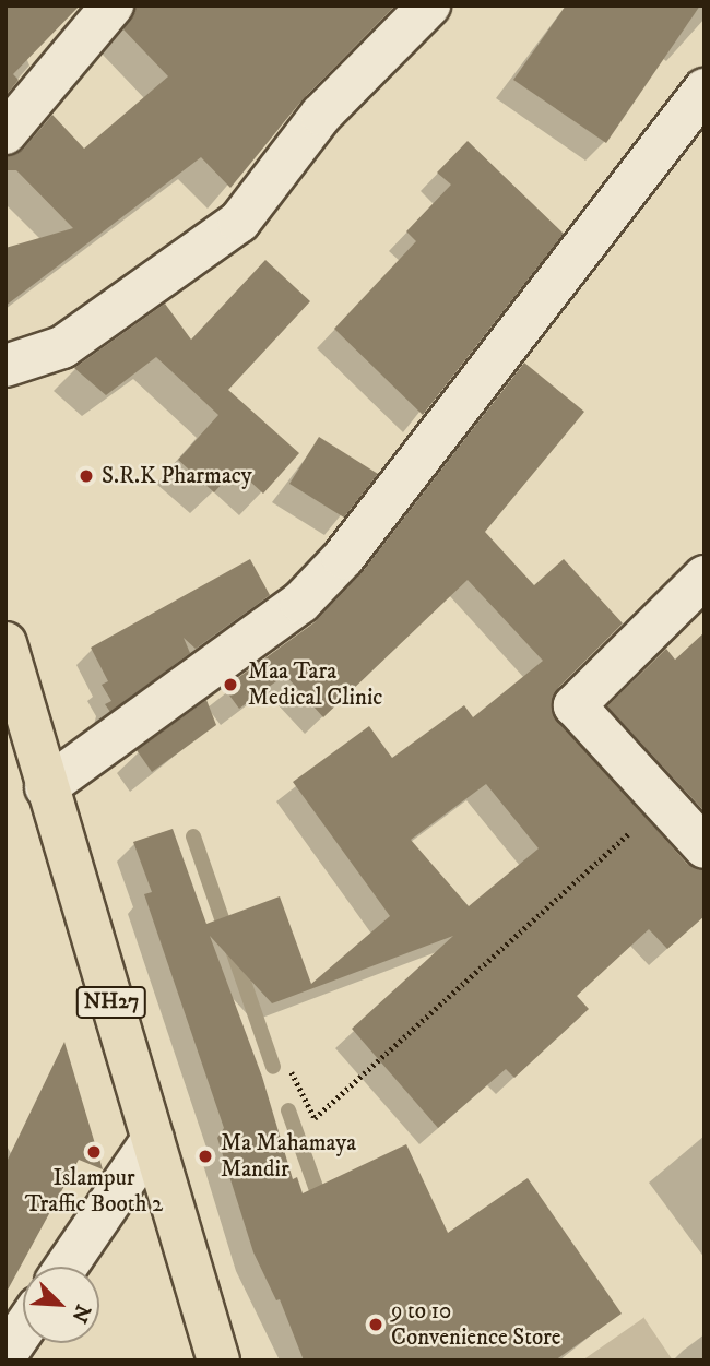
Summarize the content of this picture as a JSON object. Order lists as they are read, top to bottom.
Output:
{
  "streets": {
    "main road": ["NH27"]
  },
  "places": [
    "S.R.K Pharmacy",
    "Maa Tara Medical Clinic",
    "Islampur Traffic Booth 2",
    "Ma Mahamaya Mandir",
    "9 to 10 Convenience Store"
  ],
  "north": "bottom right"
}
